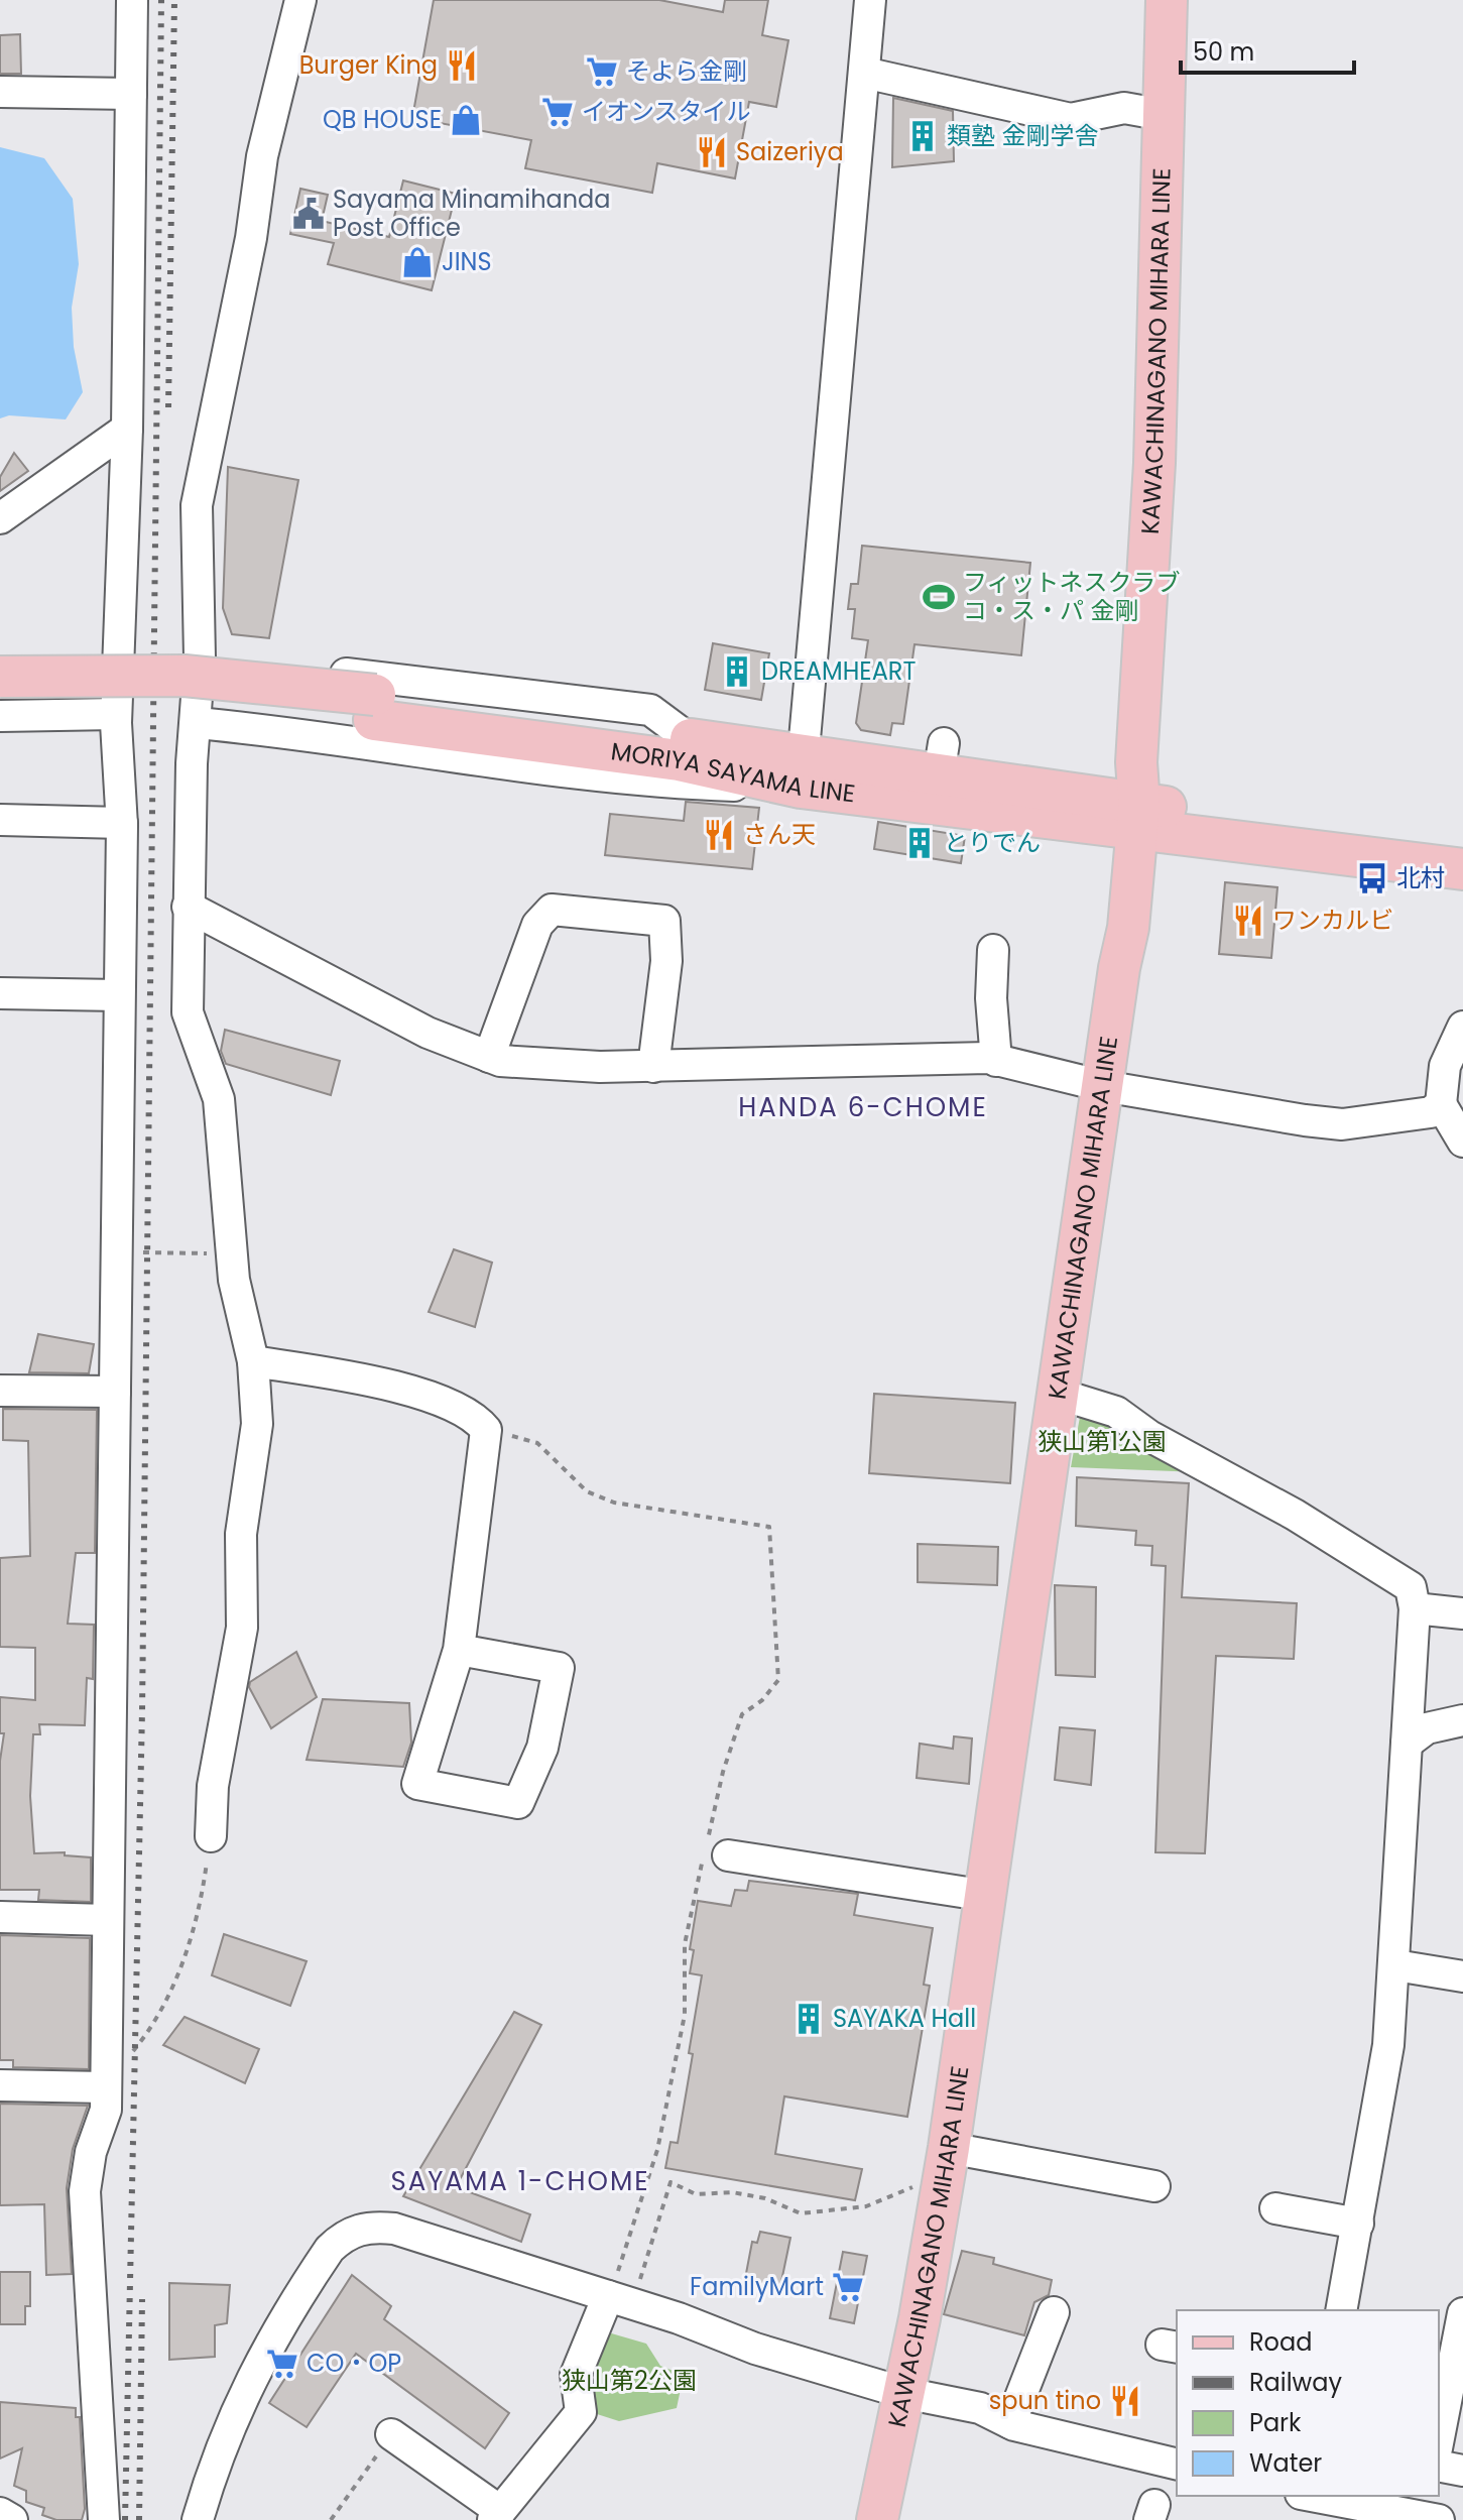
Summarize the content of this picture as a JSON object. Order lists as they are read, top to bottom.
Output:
{
  "streets": {
    "main road": ["KAWACHINAGANO MIHARA LINE", "MORIYA SAYAMA LINE"]
  },
  "crossings": [
    ["KAWACHINAGANO MIHARA LINE", "MORIYA SAYAMA LINE"]
  ],
  "districts": ["HANDA 6-CHOME", "SAYAMA 1-CHOME"],
  "parks": ["狭山第1公園", "狭山第2公園"],
  "places": {
    "restaurant": [
      "Burger King",
      "Saizeriya",
      "さん天",
      "ワンカルビ",
      "spun tino"
    ],
    "supermarket": [
      "そよら金剛",
      "イオンスタイル",
      "FamilyMart",
      "CO・OP"
    ],
    "shop": ["QB HOUSE", "JINS"],
    "building": [
      "類塾 金剛学舎",
      "DREAMHEART",
      "とりでん",
      "SAYAKA Hall"
    ],
    "public building": ["Sayama Minamihanda Post Office"],
    "sports": ["フィットネスクラブ コ・ス・パ 金剛"],
    "bus stop": ["北村"]
  },
  "legend": [
    "Road",
    "Railway",
    "Park",
    "Water"
  ],
  "scale_bar": "50 m"
}
